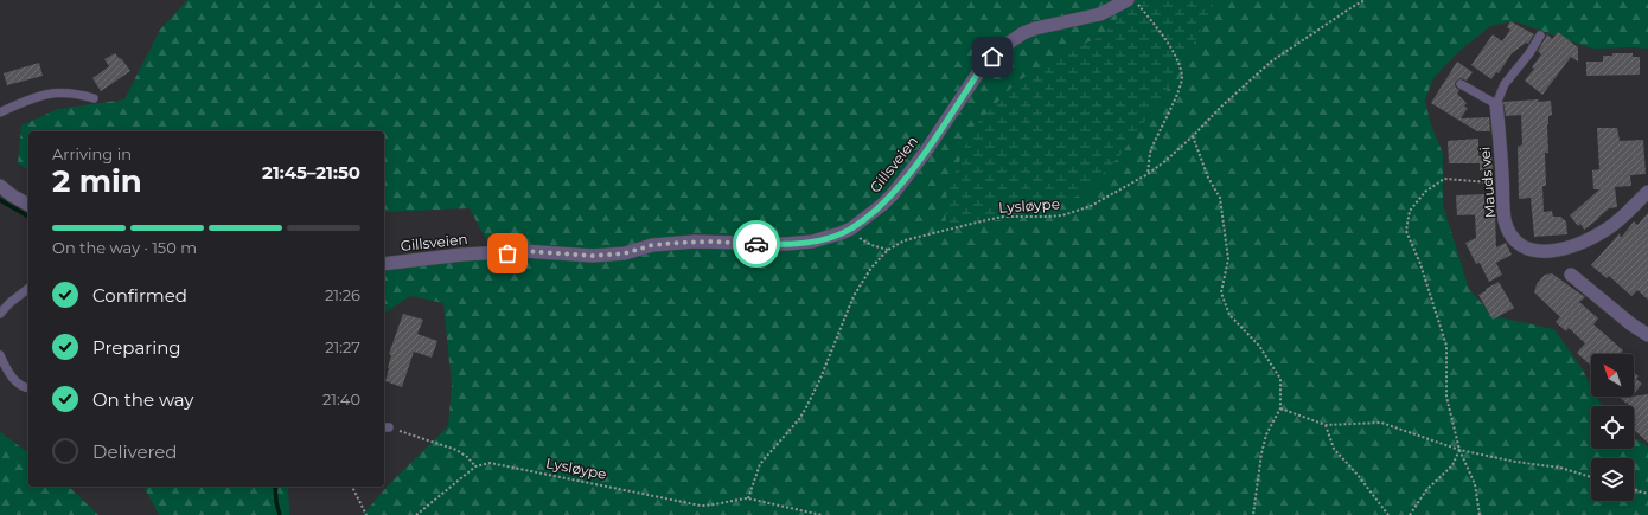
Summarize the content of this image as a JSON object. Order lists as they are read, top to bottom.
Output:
{
  "streets": {
    "street": ["Gillsveien", "Mauds vei"],
    "path": ["Lysløype"]
  },
  "north": "top left",
  "page": {
    "heading": ["2 min", "Arriving in", "21:45–21:50"],
    "bar": "On the way · 150 m",
    "list": [
      ["Confirmed", "21:26"],
      ["Preparing", "21:27"],
      ["On the way", "21:40"],
      "Delivered"
    ]
  }
}
